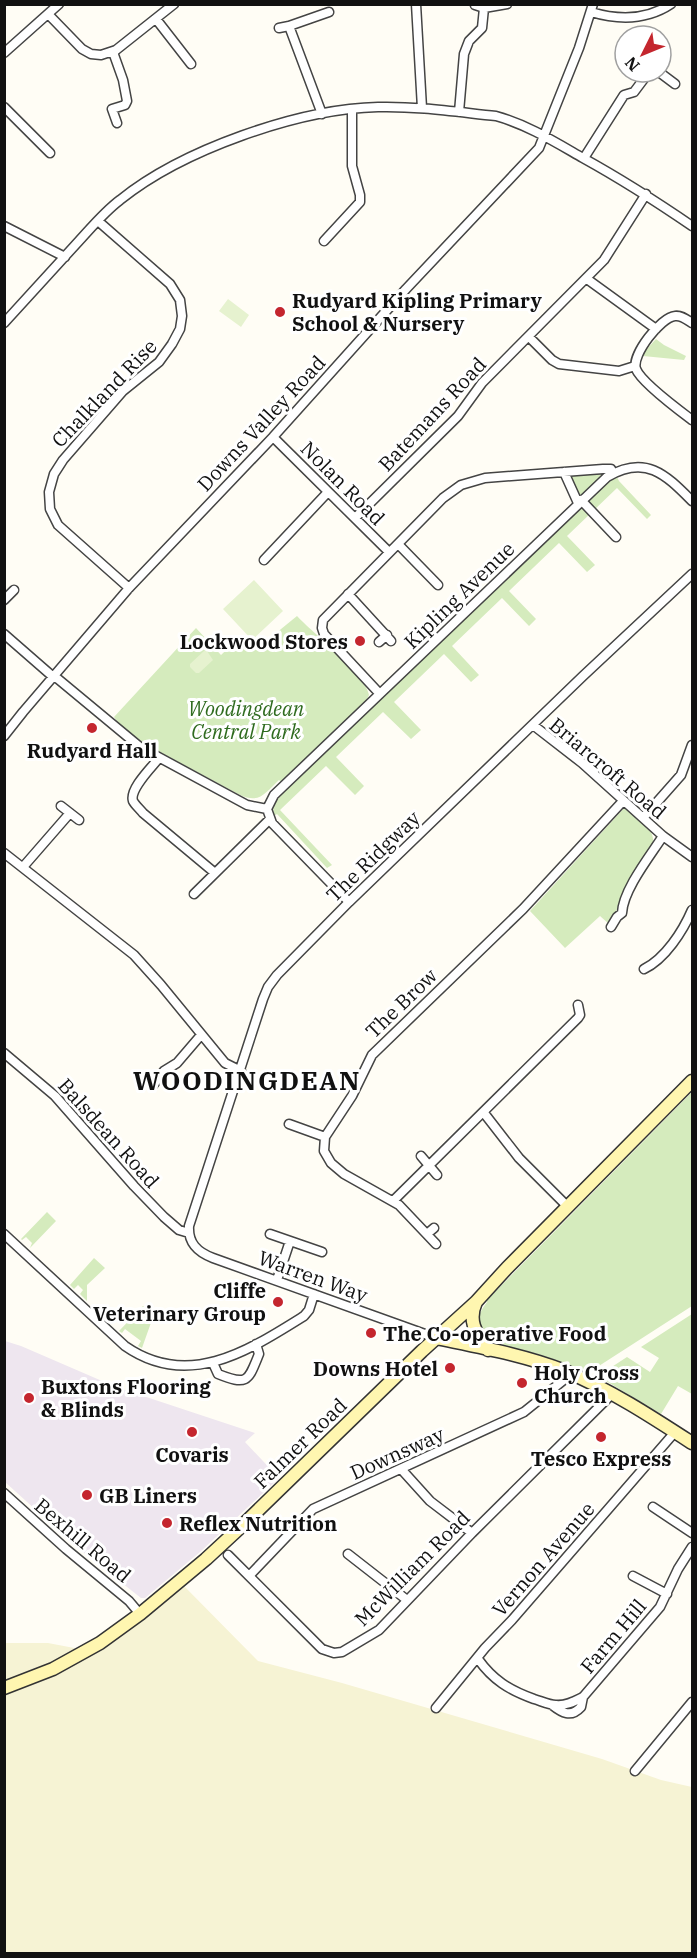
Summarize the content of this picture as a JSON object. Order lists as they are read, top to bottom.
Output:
{
  "streets": {
    "main road": ["Falmer Road"],
    "street": [
      "Chalkland Rise",
      "Batemans Road",
      "Downs Valley Road",
      "Nolan Road",
      "Kipling Avenue",
      "Briarcroft Road",
      "The Ridgway",
      "The Brow",
      "Balsdean Road",
      "Warren Way",
      "Downsway",
      "Bexhill Road",
      "Vernon Avenue",
      "McWilliam Road",
      "Farm Hill"
    ]
  },
  "crossings": [
    ["Chalkland Rise", "Downs Valley Road"],
    ["Batemans Road", "Nolan Road"],
    ["Downs Valley Road", "Nolan Road"],
    ["Briarcroft Road", "The Ridgway"],
    ["Briarcroft Road", "The Brow"],
    ["The Ridgway", "Balsdean Road"],
    ["The Ridgway", "Warren Way"],
    ["Balsdean Road", "Warren Way"],
    ["Warren Way", "Falmer Road"],
    ["Falmer Road", "Bexhill Road"],
    ["Downsway", "McWilliam Road"],
    ["Vernon Avenue", "Farm Hill"]
  ],
  "districts": ["WOODINGDEAN"],
  "parks": ["Woodingdean Central Park"],
  "places": [
    "Rudyard Kipling Primary School & Nursery",
    "Lockwood Stores",
    "Rudyard Hall",
    "Cliffe Veterinary Group",
    "The Co-operative Food",
    "Downs Hotel",
    "Holy Cross Church",
    "Buxtons Flooring & Blinds",
    "Covaris",
    "Tesco Express",
    "GB Liners",
    "Reflex Nutrition"
  ],
  "north": "bottom left"
}
